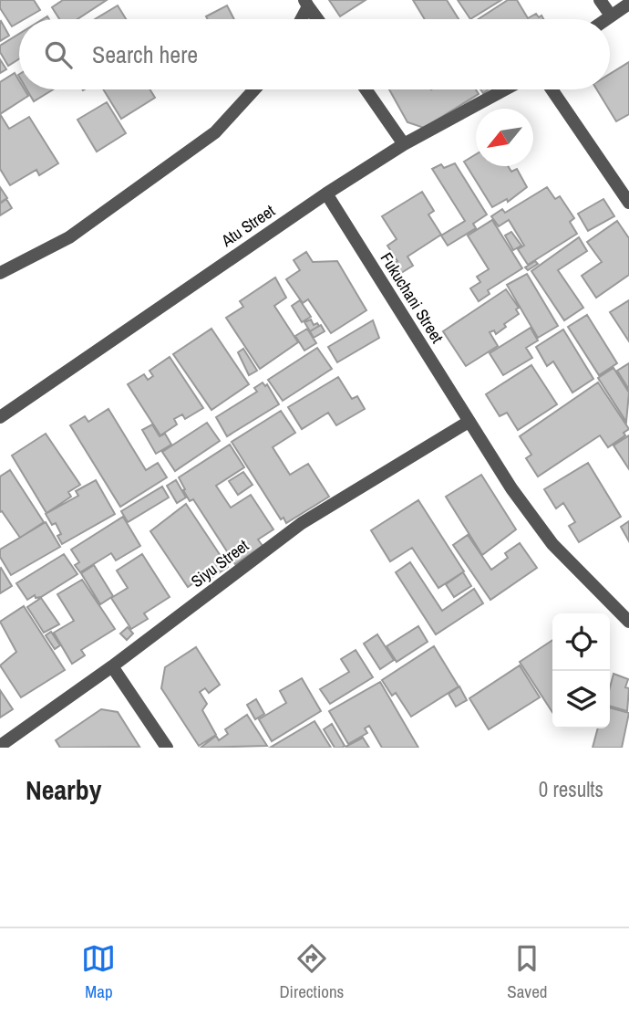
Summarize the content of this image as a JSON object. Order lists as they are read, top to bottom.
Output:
{
  "streets": {
    "street": ["Atu Street", "Fukuchani Street", "Siyu Street"]
  },
  "crossings": [
    ["Atu Street", "Fukuchani Street"],
    ["Fukuchani Street", "Siyu Street"]
  ],
  "north": "bottom left",
  "page": {
    "search": "Search here",
    "heading": ["Nearby", "0 results"],
    "nav": ["Map", "Directions", "Saved"]
  }
}
